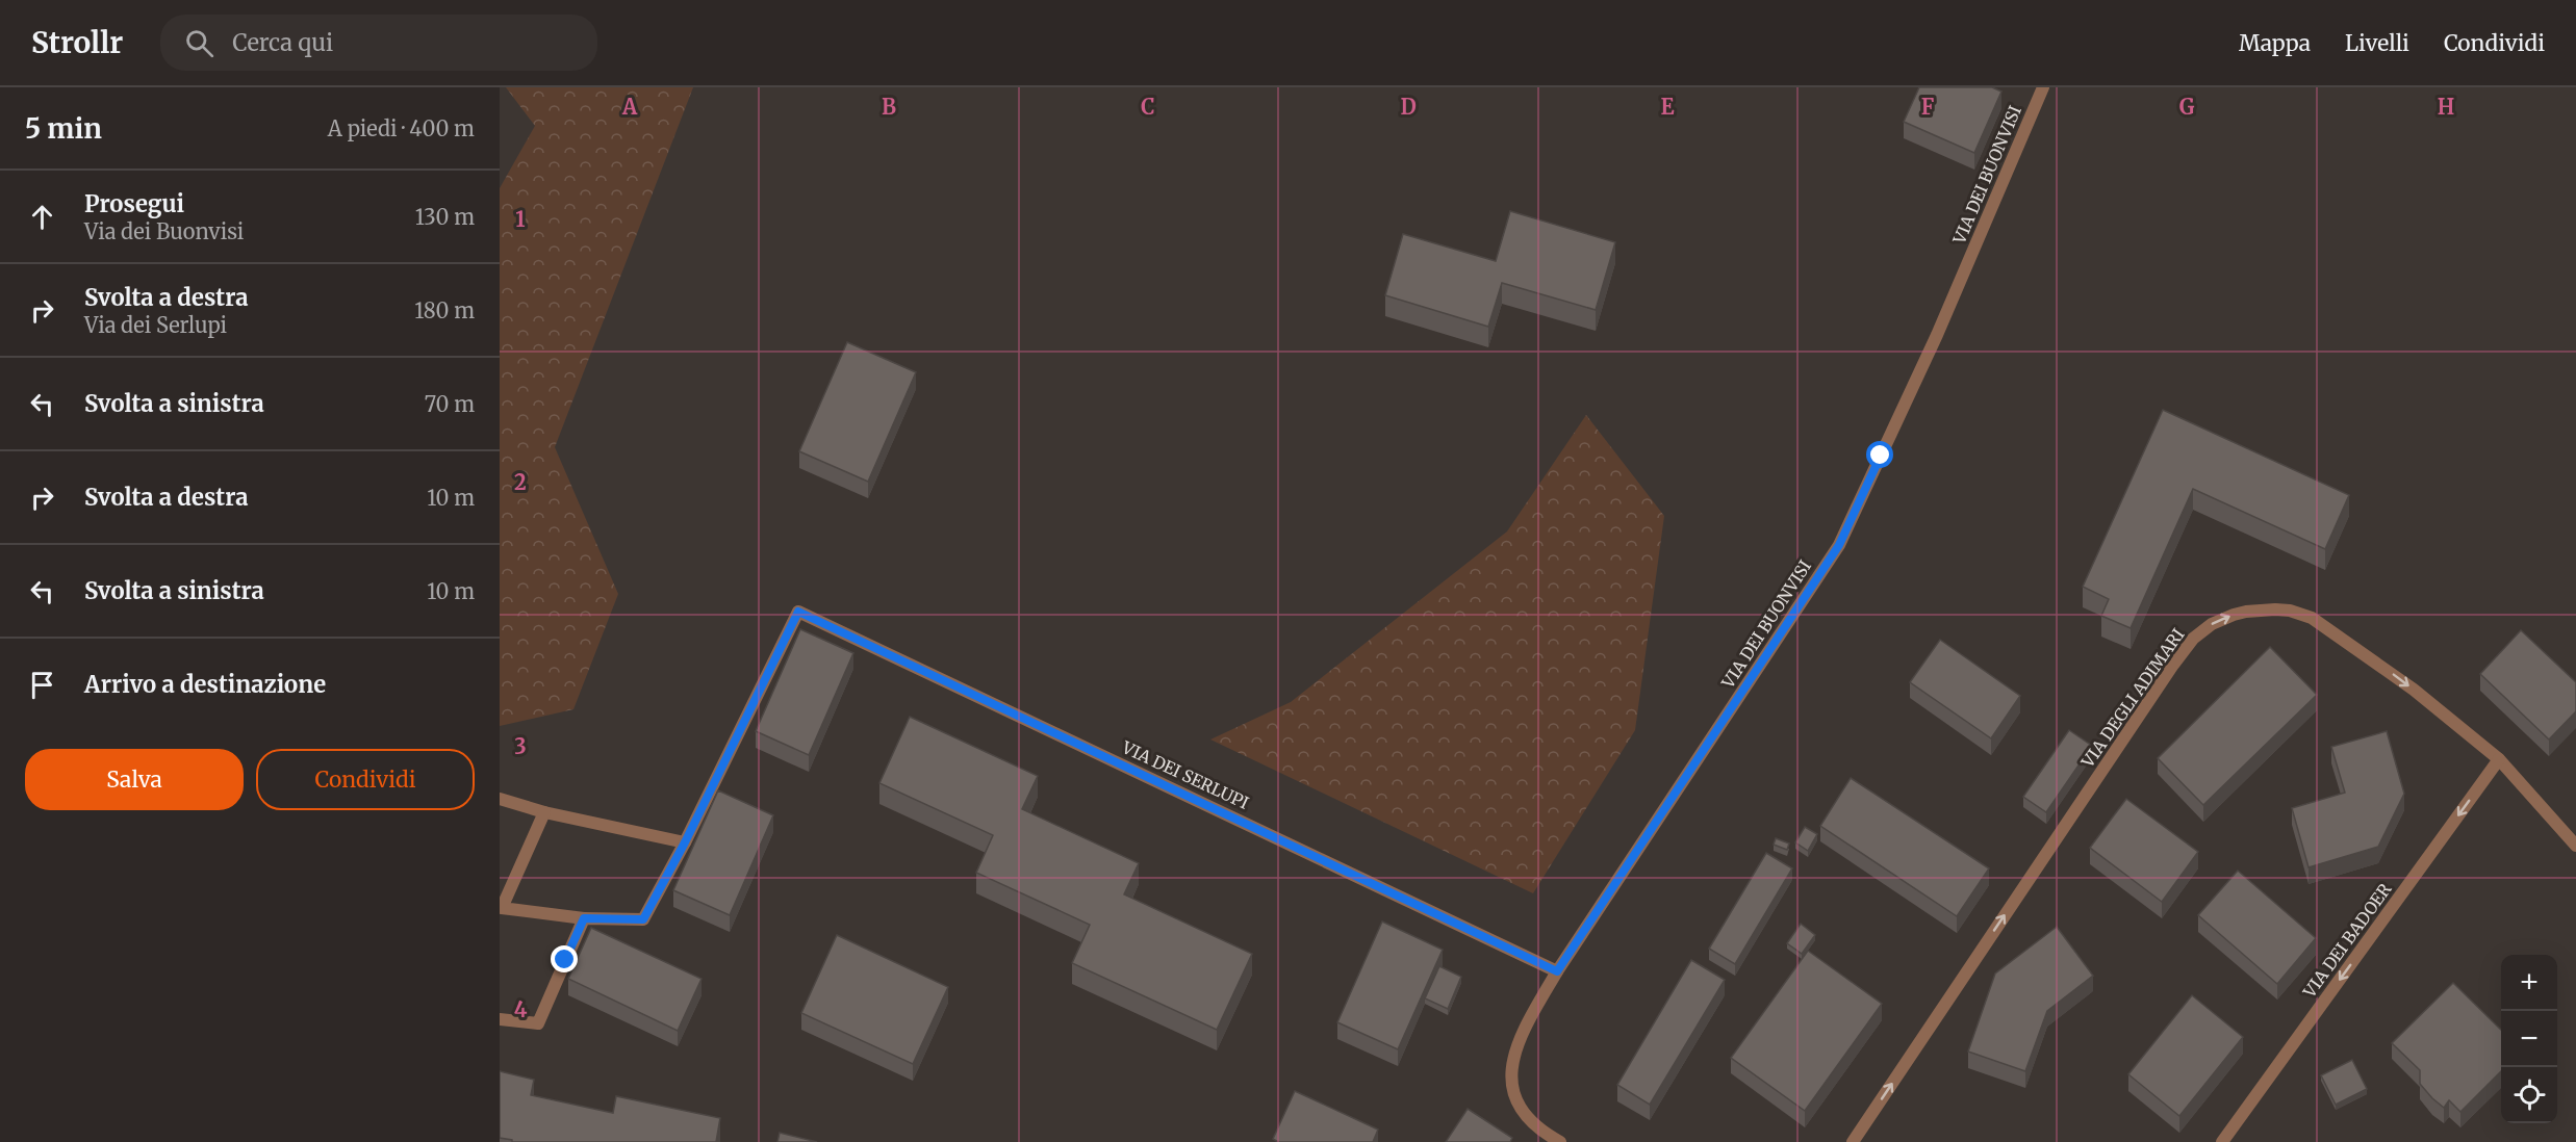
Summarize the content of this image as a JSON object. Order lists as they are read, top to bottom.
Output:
{
  "streets": {
    "street": [
      "VIA DEI BUONVISI",
      "VIA DEGLI ADIMARI",
      "VIA DEI SERLUPI",
      "VIA DEI BADOER"
    ]
  },
  "crossings": [
    ["VIA DEI BUONVISI", "VIA DEI SERLUPI"],
    ["VIA DEGLI ADIMARI", "VIA DEI BADOER"]
  ],
  "one_way": ["VIA DEI BADOER"],
  "page": {
    "header": "Strollr",
    "search": "Cerca qui",
    "nav": ["Mappa", "Livelli", "Condividi"],
    "heading": ["5 min", "A piedi · 400 m"],
    "list": [
      ["Prosegui", "Via dei Buonvisi", "130 m"],
      ["Svolta a destra", "Via dei Serlupi", "180 m"],
      ["Svolta a sinistra", "70 m"],
      ["Svolta a destra", "10 m"],
      ["Svolta a sinistra", "10 m"],
      "Arrivo a destinazione"
    ],
    "buttons": ["Salva", "Condividi"],
    "map_buttons": ["+", "−"]
  },
  "grid": {
    "columns": [
      "A",
      "B",
      "C",
      "D",
      "E",
      "F",
      "G",
      "H"
    ],
    "rows": [
      "1",
      "2",
      "3",
      "4"
    ]
  }
}
